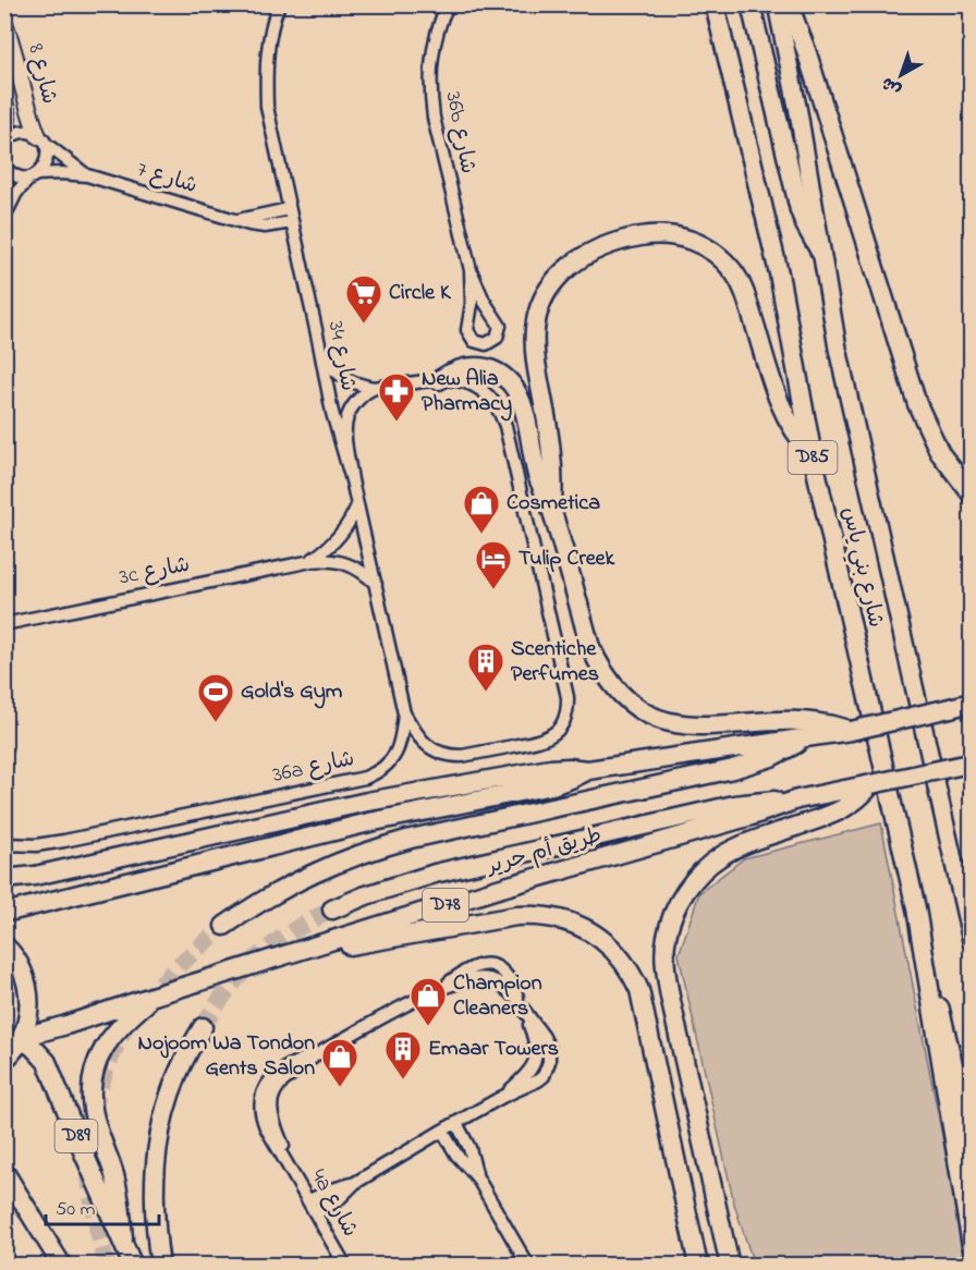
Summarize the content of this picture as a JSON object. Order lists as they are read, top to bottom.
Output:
{
  "streets": {
    "main road": [
      "D85",
      "شارع بني ياس",
      "طريق أم حرير",
      "D78",
      "D89"
    ],
    "street": [
      "شارع 8",
      "36b شارع",
      "شارع 7",
      "شارع 34",
      "3c شارع",
      "36a شارع",
      "4a شارع"
    ]
  },
  "crossings": [
    ["شارع 8", "شارع 7"],
    ["شارع 7", "شارع 34"],
    ["شارع 34", "3c شارع"],
    ["شارع 34", "36a شارع"],
    ["طريق أم حرير", "D89"]
  ],
  "places": {
    "supermarket": ["Circle K"],
    "pharmacy": ["New Alia Pharmacy"],
    "shop": ["Cosmetica", "Champion Cleaners", "Nojoom Wa Tondon Gents Salon"],
    "hotel": ["Tulip Creek"],
    "building": ["Scentiche Perfumes", "Emaar Towers"],
    "sports": ["Gold's Gym"]
  },
  "scale_bar": "50 m",
  "north": "bottom left"
}
